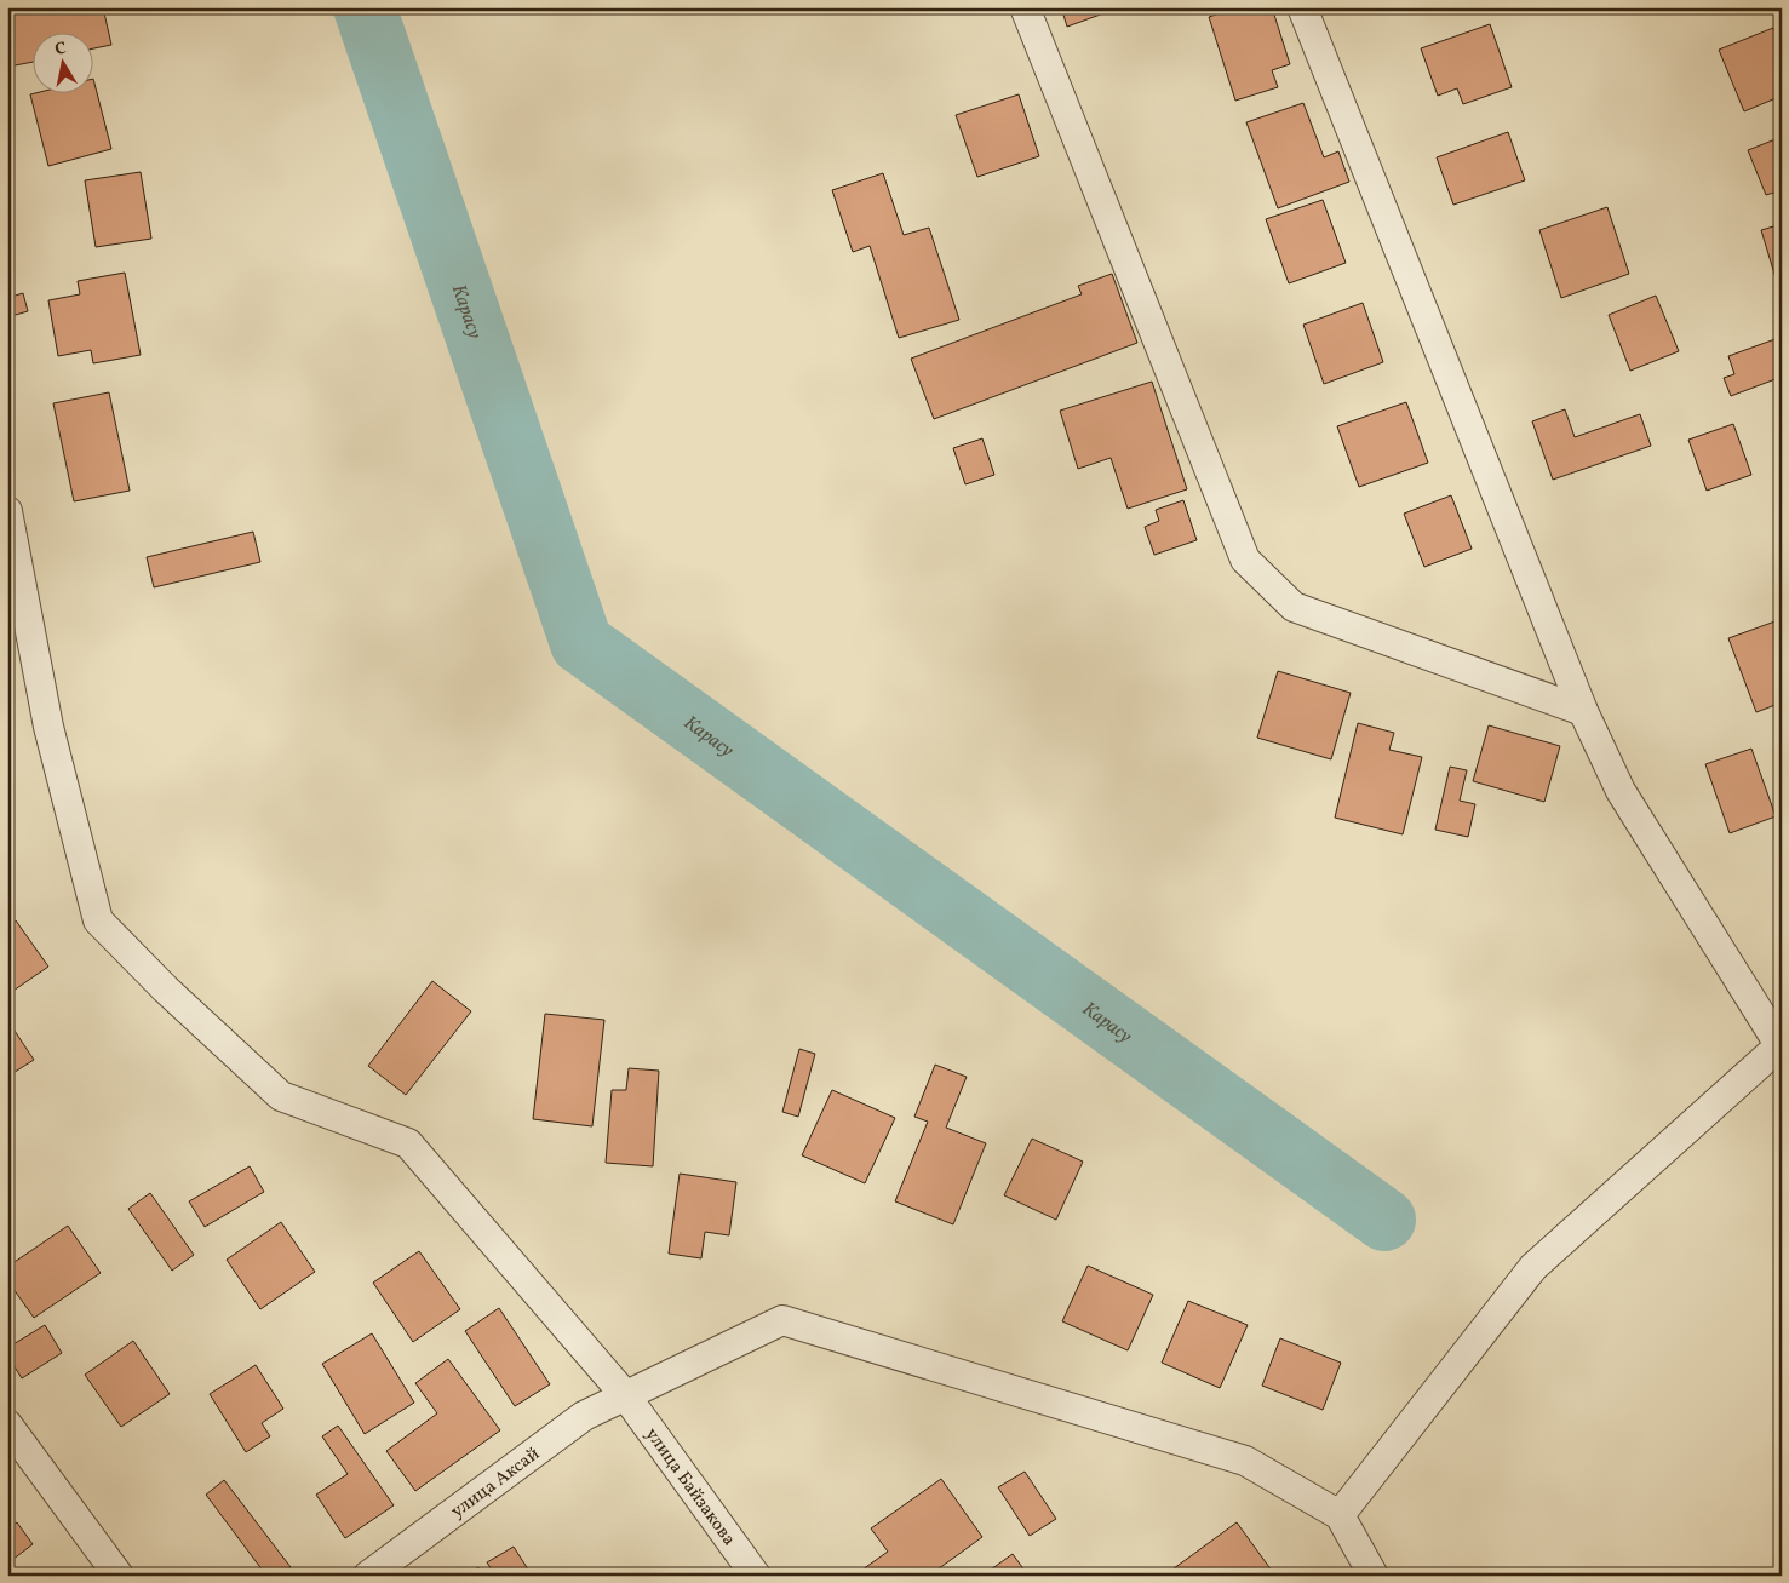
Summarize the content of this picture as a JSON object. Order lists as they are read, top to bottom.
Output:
{
  "streets": {
    "street": ["улица Аксай", "улица Байзакова"]
  },
  "crossings": [
    ["улица Аксай", "улица Байзакова"]
  ],
  "water": ["Карасу"],
  "north": "top"
}
